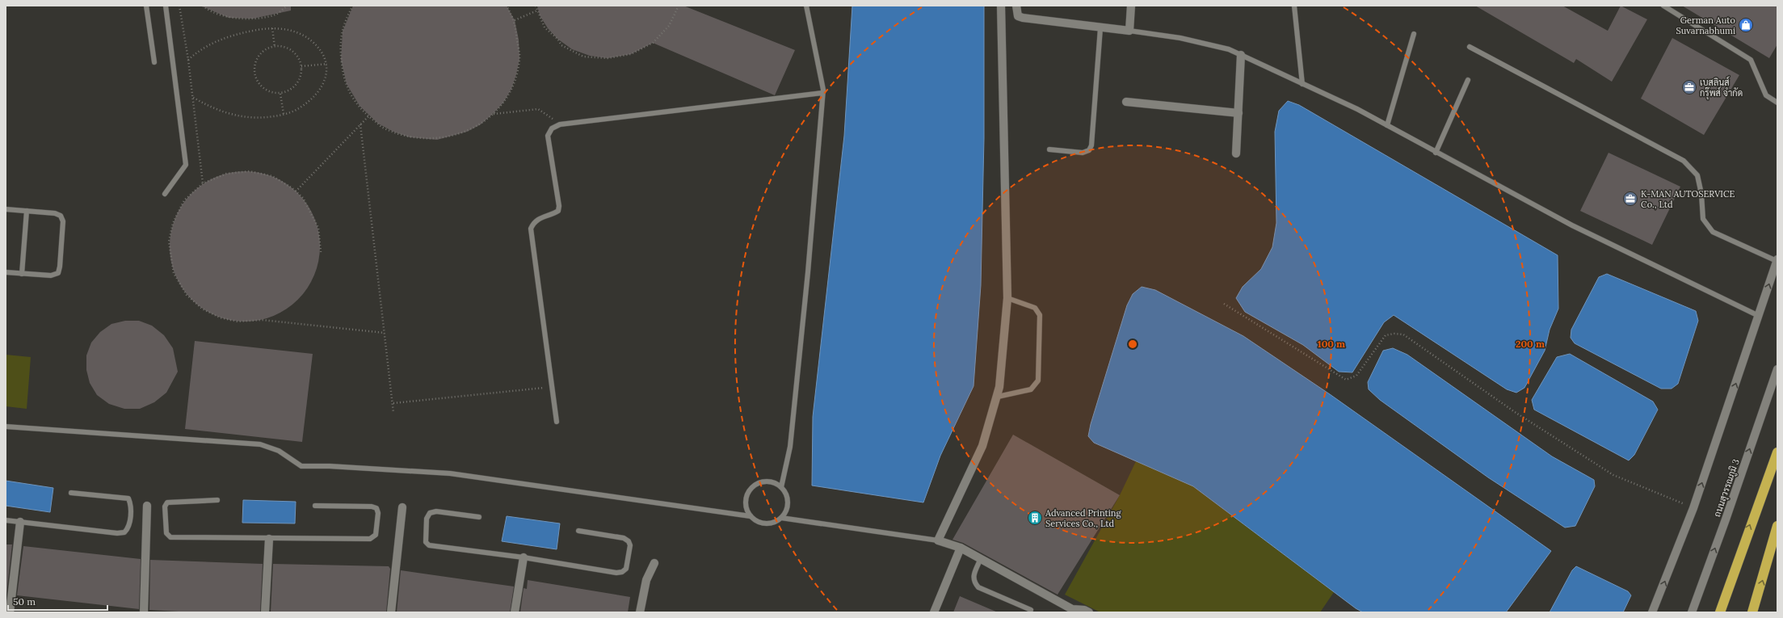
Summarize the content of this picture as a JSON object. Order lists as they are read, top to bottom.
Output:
{
  "streets": {
    "street": ["ถนนสุวรรณภูมิ 3"]
  },
  "places": {
    "shop": ["German Auto Suvarnabhumi"],
    "office": ["เบสลินส์ กรุ๊พส์ จำกัด", "K-MAN AUTOSERVICE Co., Ltd"],
    "building": ["Advanced Printing Services Co., Ltd"]
  },
  "scale_bar": "50 m",
  "rings": ["100 m", "200 m"]
}
